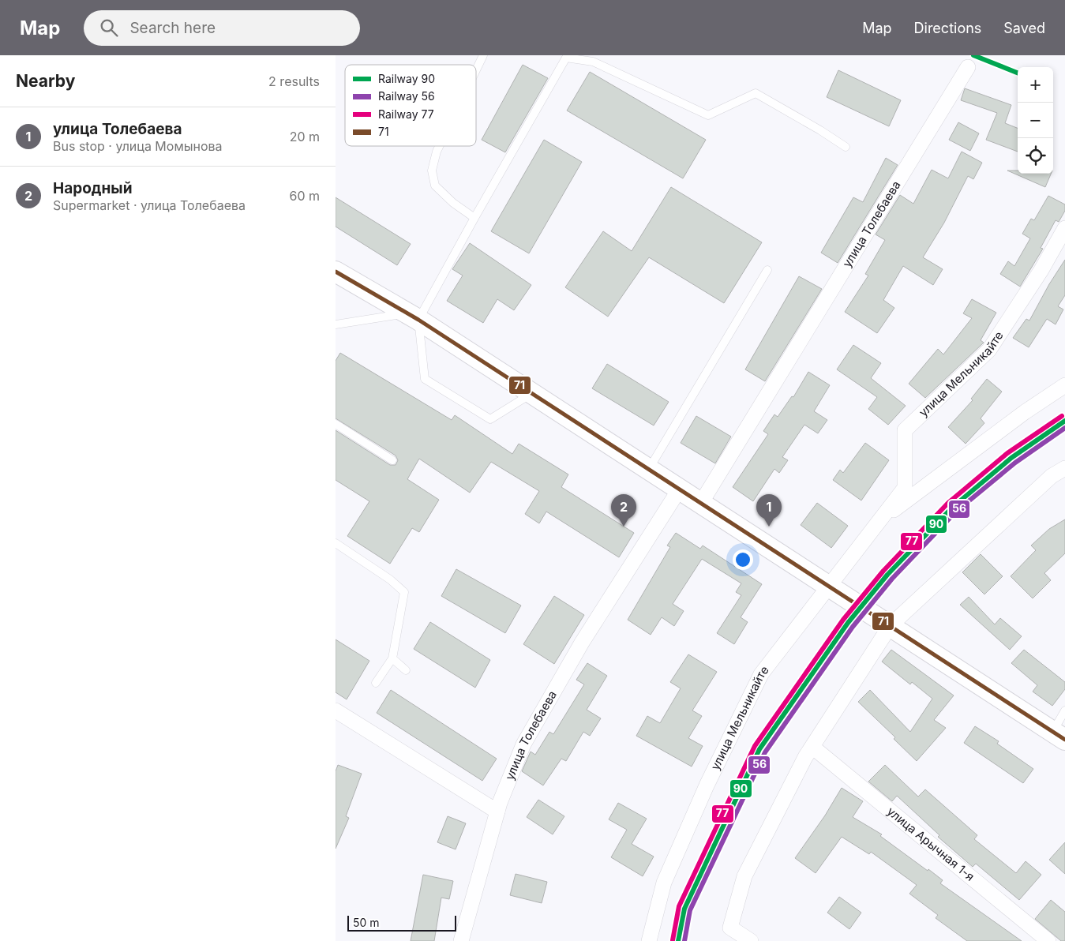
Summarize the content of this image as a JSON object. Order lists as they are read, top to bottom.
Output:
{
  "streets": {
    "street": ["улица Толебаева", "улица Мельникайте", "улица Арычная 1-я"]
  },
  "lines": [
    "rail line 90",
    "transit line 71",
    "rail line 77",
    "rail line 56"
  ],
  "legend": [
    "Railway 90",
    "Railway 56",
    "Railway 77",
    "71"
  ],
  "scale_bar": "50 m",
  "page": {
    "header": "Map",
    "search": "Search here",
    "nav": ["Map", "Directions", "Saved"],
    "heading": ["Nearby", "2 results"],
    "map_buttons": ["+", "−"],
    "list": [
      {
        "mark": "1",
        "name": "улица Толебаева",
        "note": "Bus stop · улица Момынова",
        "value": "20 m"
      },
      {
        "mark": "2",
        "name": "Народный",
        "note": "Supermarket · улица Толебаева",
        "value": "60 m"
      }
    ],
    "pins": ["1", "2"],
    "scale": "50 m"
  }
}
